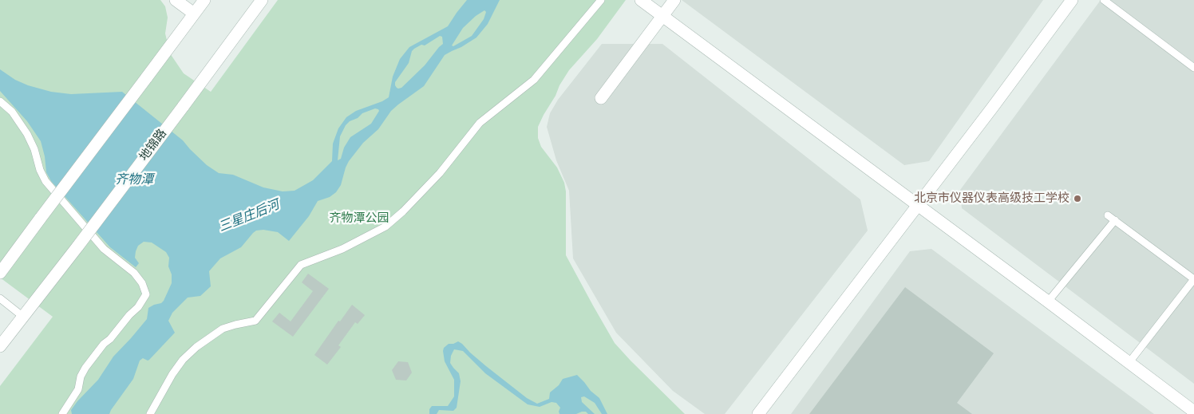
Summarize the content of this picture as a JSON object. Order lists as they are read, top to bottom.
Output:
{
  "streets": {
    "street": ["地锦路"]
  },
  "water": ["齐物潭", "三星庄后河"],
  "parks": ["齐物潭公园"],
  "places": ["北京市仪器仪表高级技工学校"]
}
